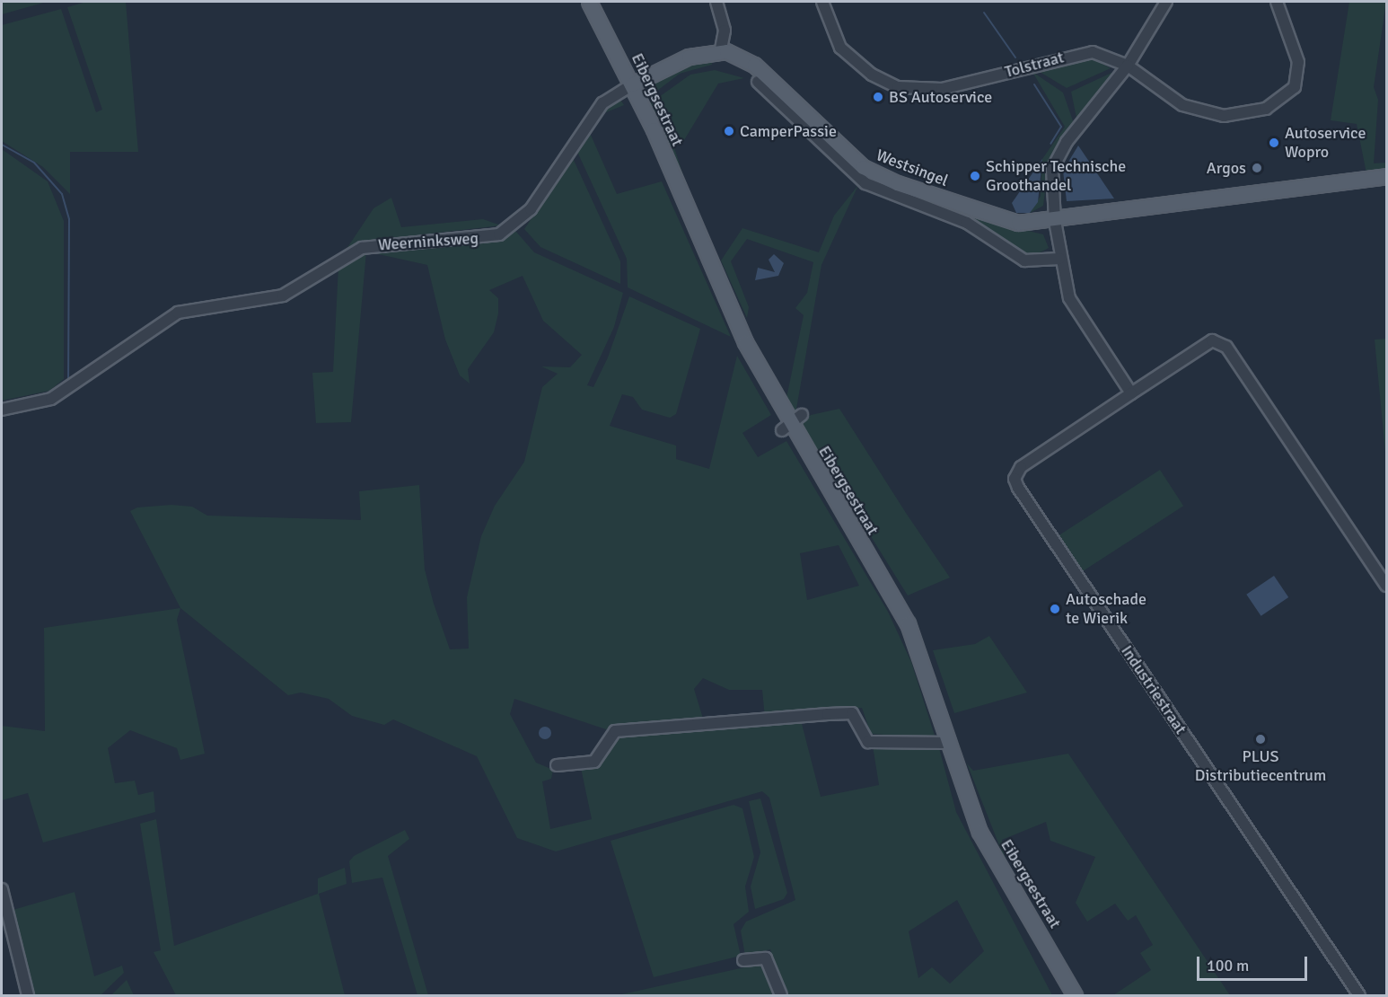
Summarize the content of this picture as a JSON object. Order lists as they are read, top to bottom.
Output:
{
  "streets": {
    "main road": ["Eibergsestraat", "Westsingel"],
    "street": ["Tolstraat", "Weerninksweg", "Industriestraat"]
  },
  "crossings": [
    ["Eibergsestraat", "Weerninksweg"]
  ],
  "places": [
    "BS Autoservice",
    "CamperPassie",
    "Autoservice Wopro",
    "Argos",
    "Schipper Technische Groothandel",
    "Autoschade te Wierik",
    "PLUS Distributiecentrum"
  ],
  "scale_bar": "100 m"
}
